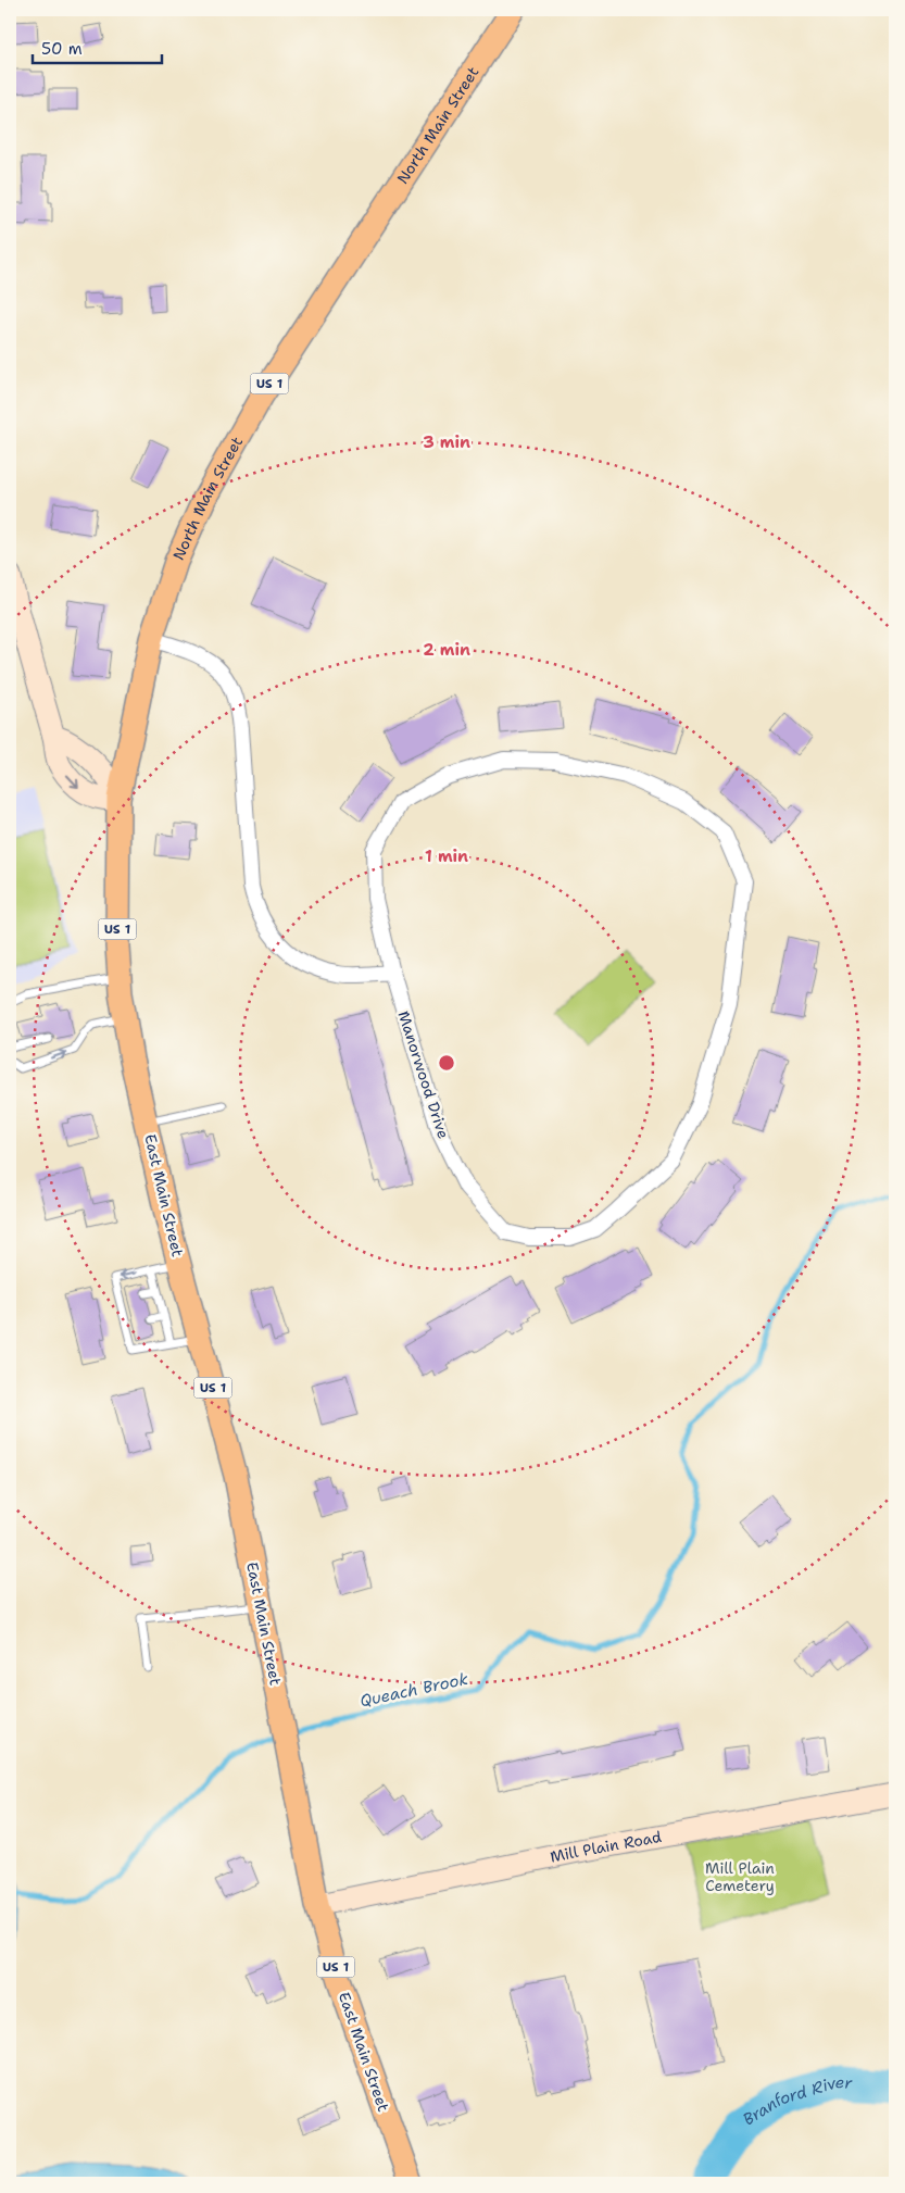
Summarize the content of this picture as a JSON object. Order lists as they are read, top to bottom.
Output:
{
  "streets": {
    "main road": ["North Main Street", "US 1", "East Main Street"],
    "street": ["Manorwood Drive", "Mill Plain Road"]
  },
  "crossings": [
    ["North Main Street", "East Main Street"],
    ["East Main Street", "Mill Plain Road"]
  ],
  "water": ["Queach Brook", "Branford River"],
  "parks": ["Mill Plain Cemetery"],
  "scale_bar": "50 m",
  "rings": ["3 min", "2 min", "1 min"]
}
